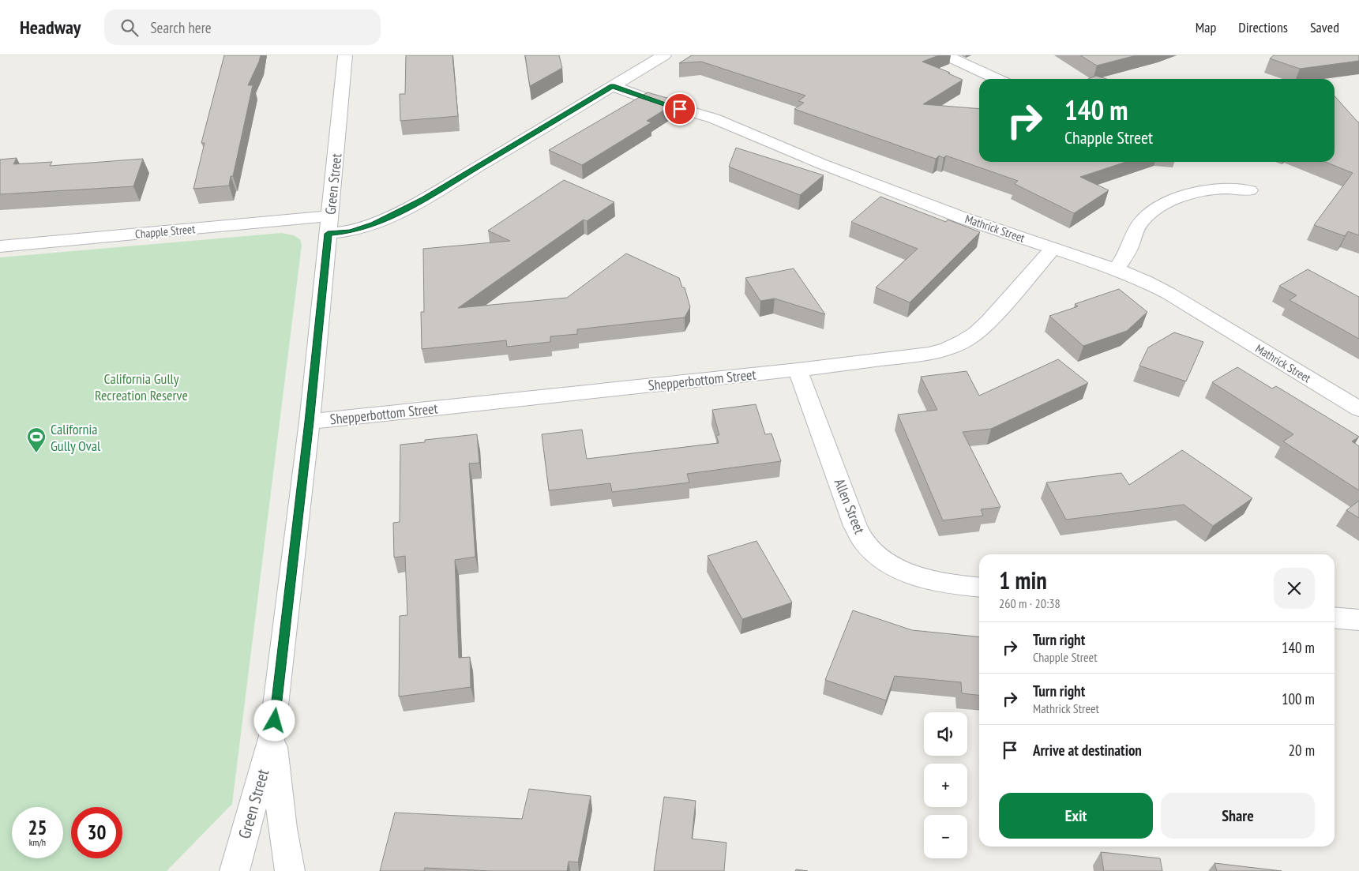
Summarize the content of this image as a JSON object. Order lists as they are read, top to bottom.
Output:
{
  "streets": {
    "street": [
      "Green Street",
      "Mathrick Street",
      "Chapple Street",
      "Shepperbottom Street",
      "Allen Street"
    ]
  },
  "crossings": [
    ["Green Street", "Chapple Street"],
    ["Green Street", "Shepperbottom Street"],
    ["Mathrick Street", "Chapple Street"],
    ["Mathrick Street", "Shepperbottom Street"],
    ["Shepperbottom Street", "Allen Street"]
  ],
  "parks": ["California Gully Recreation Reserve"],
  "places": {
    "sports": ["California Gully Oval"]
  },
  "page": {
    "header": "Headway",
    "search": "Search here",
    "nav": ["Map", "Directions", "Saved"],
    "turn": ["140 m", "Chapple Street"],
    "heading": ["1 min", "260 m · 20:38"],
    "list": [
      {
        "name": "Turn right",
        "note": "Chapple Street",
        "value": "140 m"
      },
      {
        "name": "Turn right",
        "note": "Mathrick Street",
        "value": "100 m"
      },
      {
        "name": "Arrive at destination",
        "value": "20 m"
      }
    ],
    "map_buttons": ["+", "−"],
    "buttons": ["Exit", "Share"],
    "speed": "25 km/h",
    "limit": "30"
  }
}
